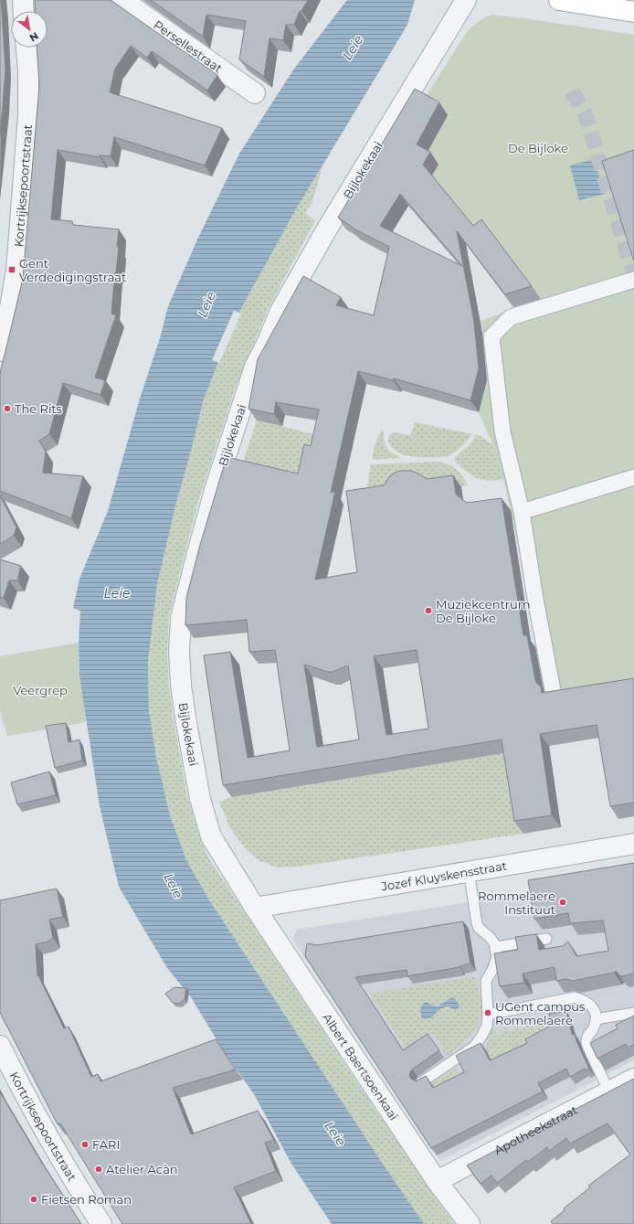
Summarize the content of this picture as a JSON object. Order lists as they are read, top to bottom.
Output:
{
  "streets": {
    "street": [
      "Persellestraat",
      "Bijlokekaai",
      "Kortrijksepoortstraat",
      "Jozef Kluyskensstraat",
      "Albert Baertsoenkaai",
      "Apotheekstraat"
    ]
  },
  "crossings": [
    ["Bijlokekaai", "Jozef Kluyskensstraat"],
    ["Bijlokekaai", "Albert Baertsoenkaai"],
    ["Jozef Kluyskensstraat", "Albert Baertsoenkaai"],
    ["Albert Baertsoenkaai", "Apotheekstraat"]
  ],
  "water": ["Leie"],
  "parks": ["De Bijloke", "Veergrep"],
  "places": {
    "transit": ["Gent Verdedigingstraat"],
    "other": [
      "The Rits",
      "Muziekcentrum De Bijloke",
      "Rommelaere Instituut",
      "UGent campus Rommelaere",
      "FARI",
      "Atelier Acàn",
      "Fietsen Roman"
    ]
  },
  "north": "bottom right"
}
